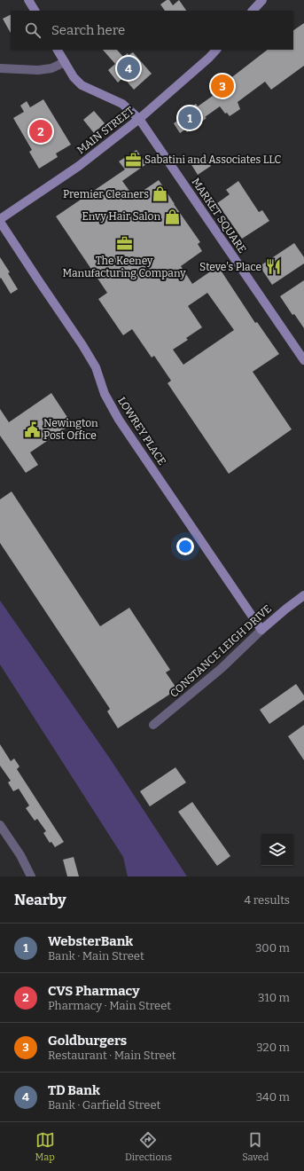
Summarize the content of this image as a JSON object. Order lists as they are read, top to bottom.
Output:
{
  "streets": {
    "street": [
      "MAIN STREET",
      "MARKET SQUARE",
      "LOWREY PLACE",
      "CONSTANCE LEIGH DRIVE"
    ]
  },
  "crossings": [
    ["MAIN STREET", "MARKET SQUARE"],
    ["LOWREY PLACE", "CONSTANCE LEIGH DRIVE"]
  ],
  "places": {
    "office": ["Sabatini and Associates LLC", "The Keeney Manufacturing Company"],
    "shop": ["Premier Cleaners", "Envy Hair Salon"],
    "restaurant": ["Steve's Place"],
    "public building": ["Newington Post Office"]
  },
  "page": {
    "search": "Search here",
    "pins": [
      "4",
      "3",
      "1",
      "2"
    ],
    "heading": ["Nearby", "4 results"],
    "list": [
      {
        "mark": "1",
        "name": "WebsterBank",
        "note": "Bank · Main Street",
        "value": "300 m"
      },
      {
        "mark": "2",
        "name": "CVS Pharmacy",
        "note": "Pharmacy · Main Street",
        "value": "310 m"
      },
      {
        "mark": "3",
        "name": "Goldburgers",
        "note": "Restaurant · Main Street",
        "value": "320 m"
      },
      {
        "mark": "4",
        "name": "TD Bank",
        "note": "Bank · Garfield Street",
        "value": "340 m"
      }
    ],
    "nav": ["Map", "Directions", "Saved"]
  }
}
